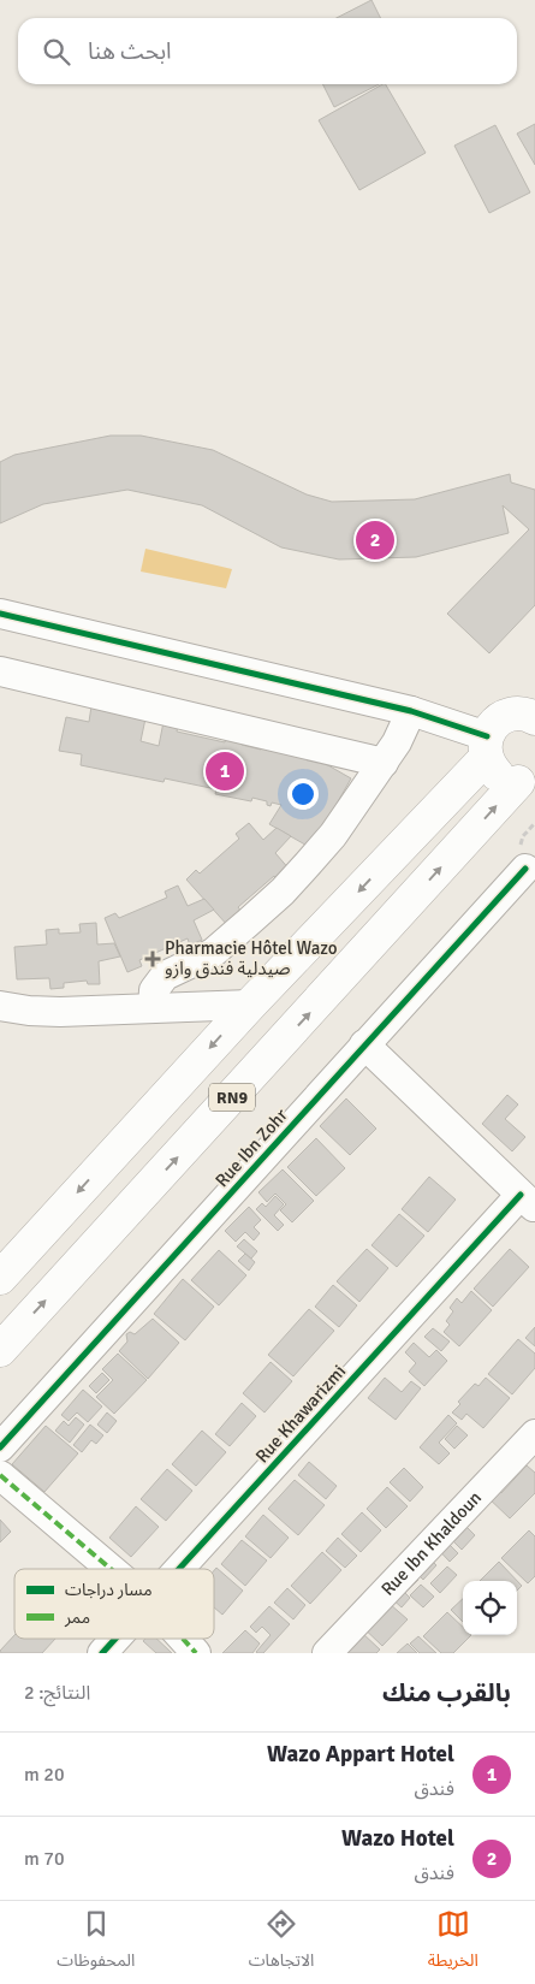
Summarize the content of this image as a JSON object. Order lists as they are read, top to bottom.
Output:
{
  "streets": {
    "main road": ["RN9"],
    "street": ["Rue Ibn Zohr", "Rue Khawarizmi", "Rue Ibn Khaldoun"]
  },
  "places": {
    "health": ["Pharmacie Hôtel Wazo صيدلية فندق وازو"]
  },
  "legend": ["مسار دراجات", "ممر"],
  "page": {
    "search": "ابحث هنا",
    "pins": ["2", "1"],
    "heading": ["بالقرب منك", "النتائج: 2"],
    "list": [
      {
        "mark": "1",
        "name": "Wazo Appart Hotel",
        "note": "فندق",
        "value": "20 m"
      },
      {
        "mark": "2",
        "name": "Wazo Hotel",
        "note": "فندق",
        "value": "70 m"
      }
    ],
    "nav": ["الخريطة", "الاتجاهات", "المحفوظات"]
  }
}
